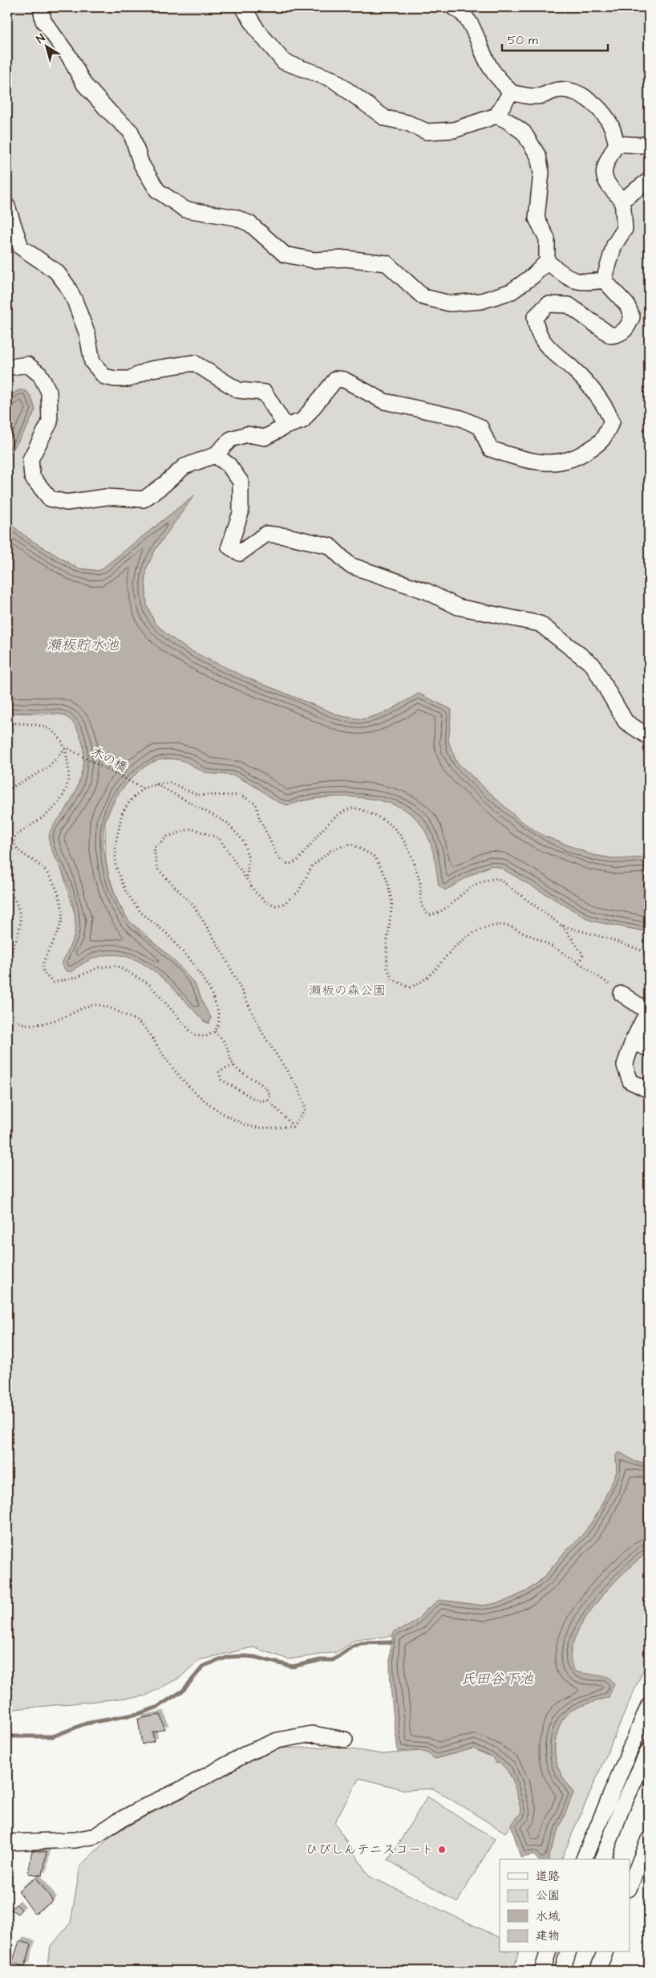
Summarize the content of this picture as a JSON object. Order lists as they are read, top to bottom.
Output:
{
  "streets": {
    "path": ["木の橋"]
  },
  "water": ["瀬板貯水池", "氏田谷下池"],
  "parks": ["瀬板の森公園"],
  "places": ["ひびしんテニスコート"],
  "legend": [
    "道路",
    "公園",
    "水域",
    "建物"
  ],
  "scale_bar": "50 m",
  "north": "top left"
}
